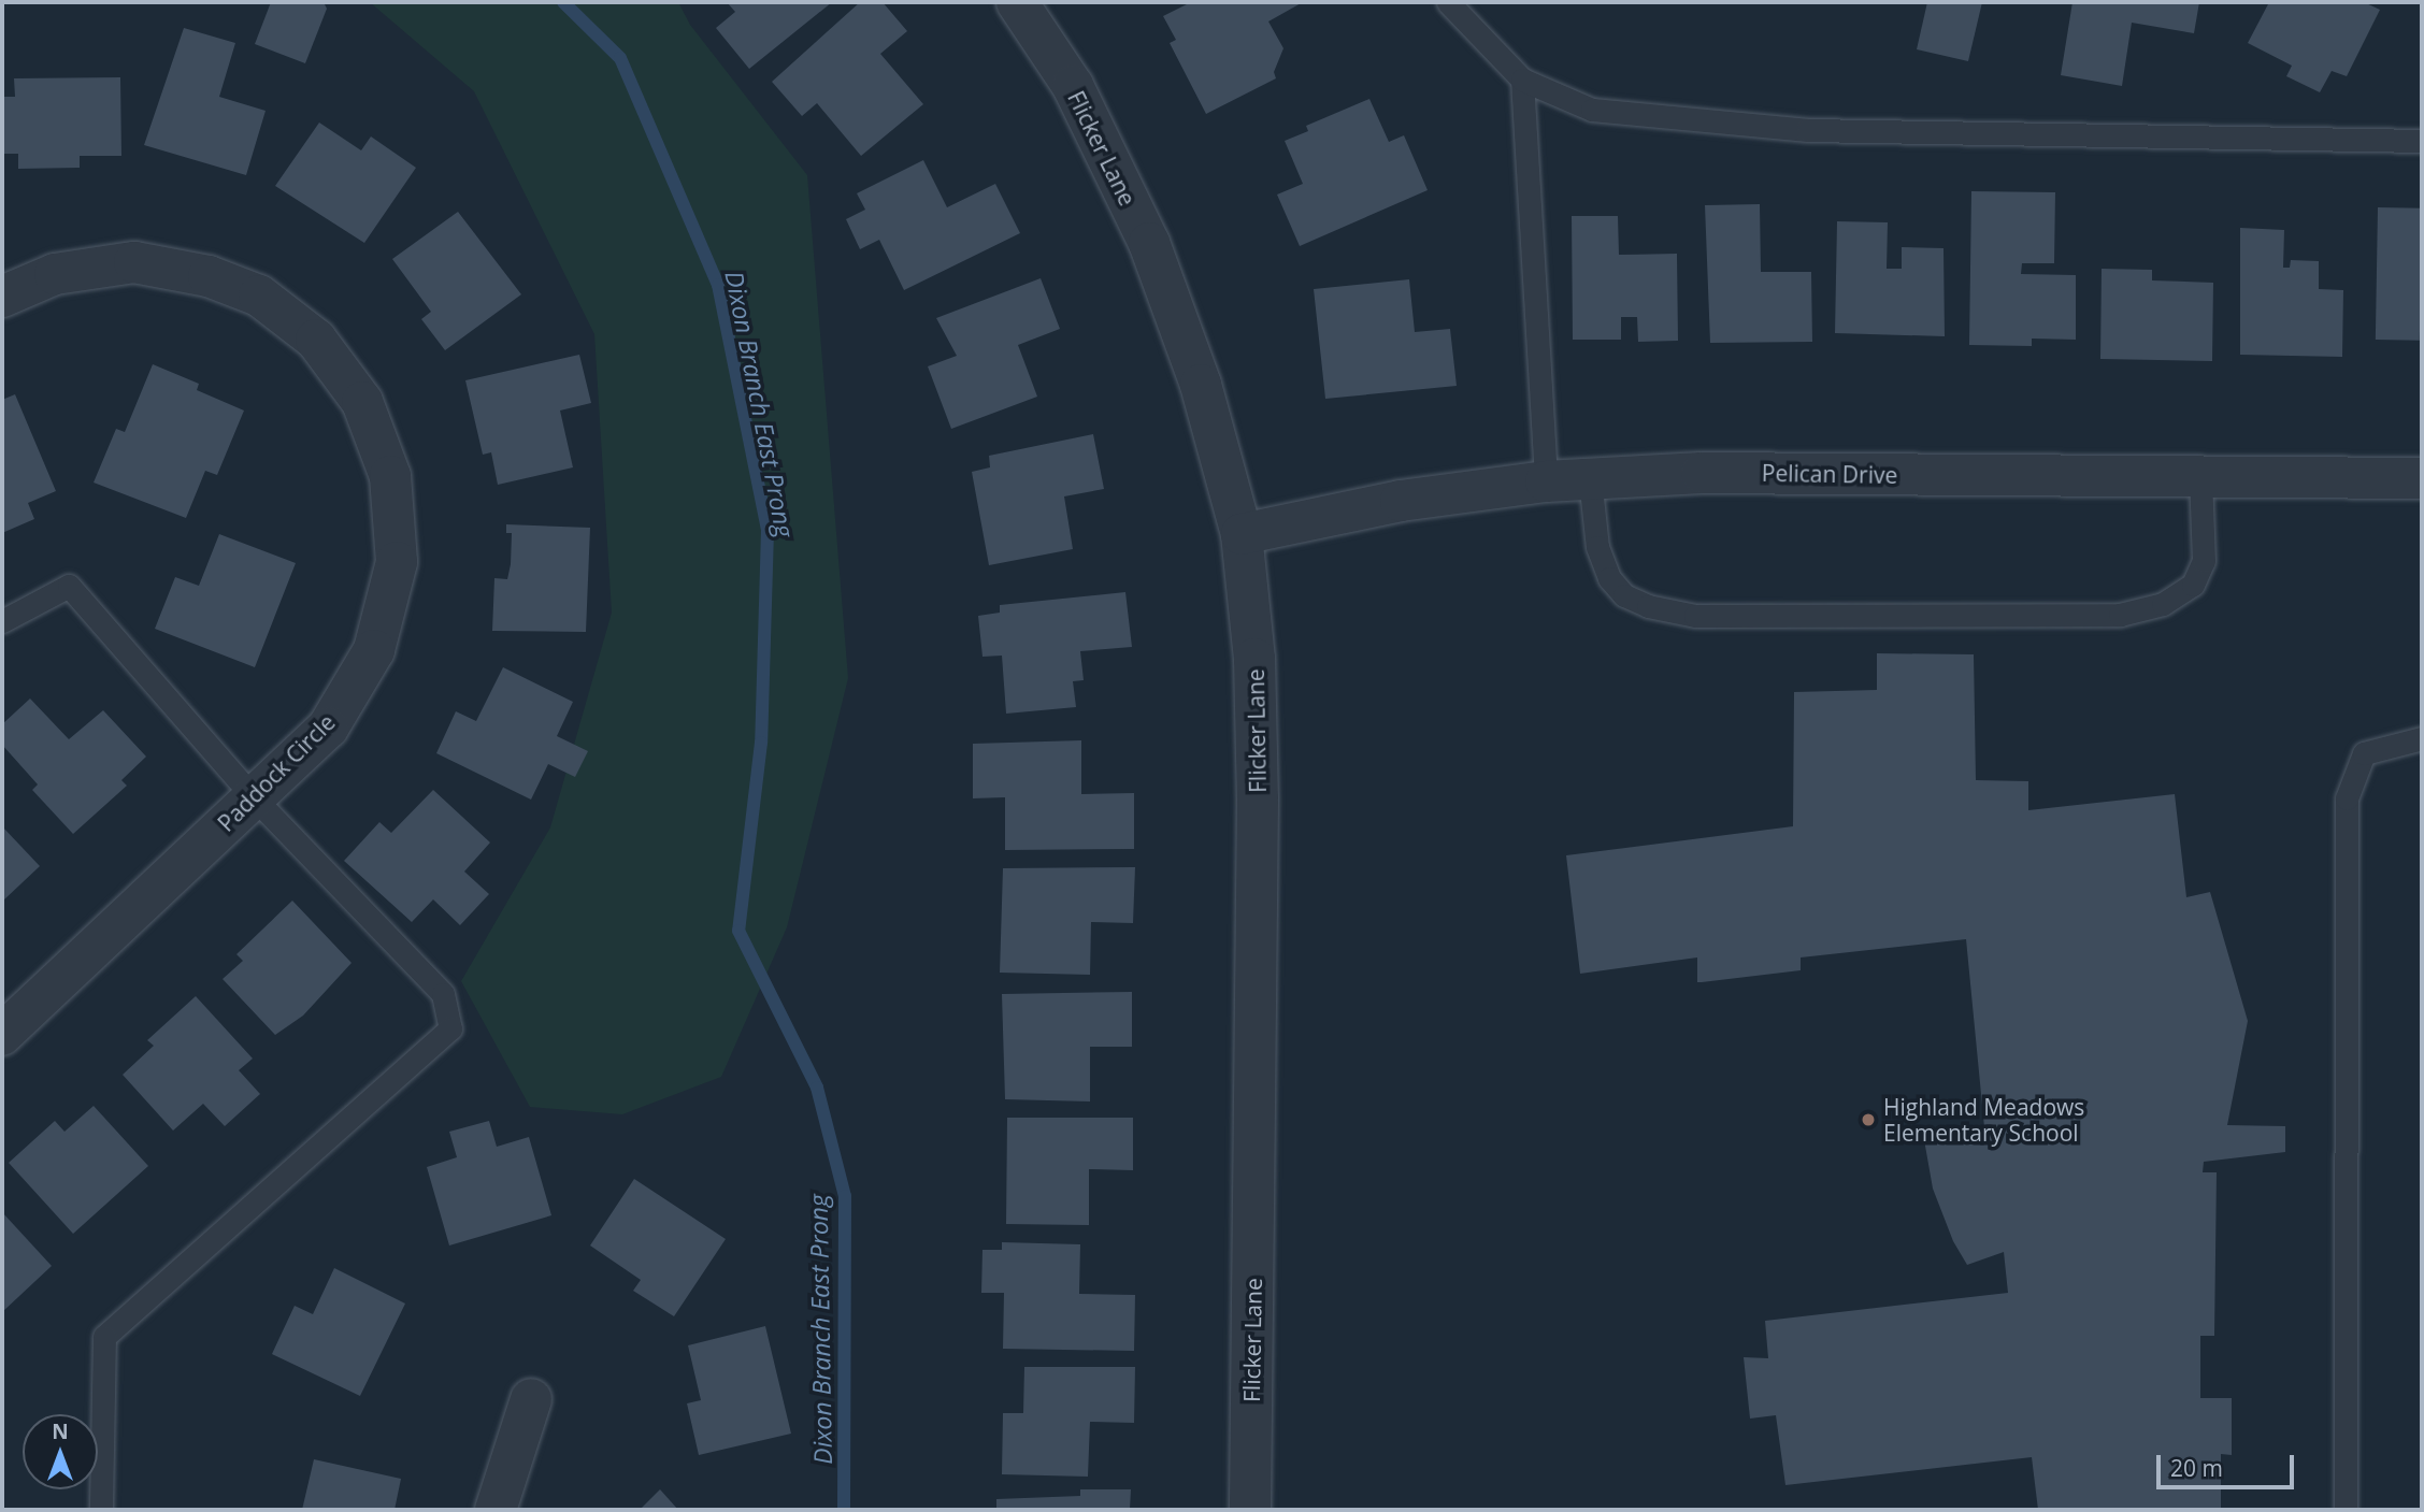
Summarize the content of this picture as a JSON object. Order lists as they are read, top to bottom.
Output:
{
  "streets": {
    "street": ["Flicker Lane", "Pelican Drive", "Paddock Circle"]
  },
  "crossings": [
    ["Flicker Lane", "Pelican Drive"]
  ],
  "water": ["Dixon Branch East Prong"],
  "places": ["Highland Meadows Elementary School"],
  "scale_bar": "20 m",
  "north": "top"
}
